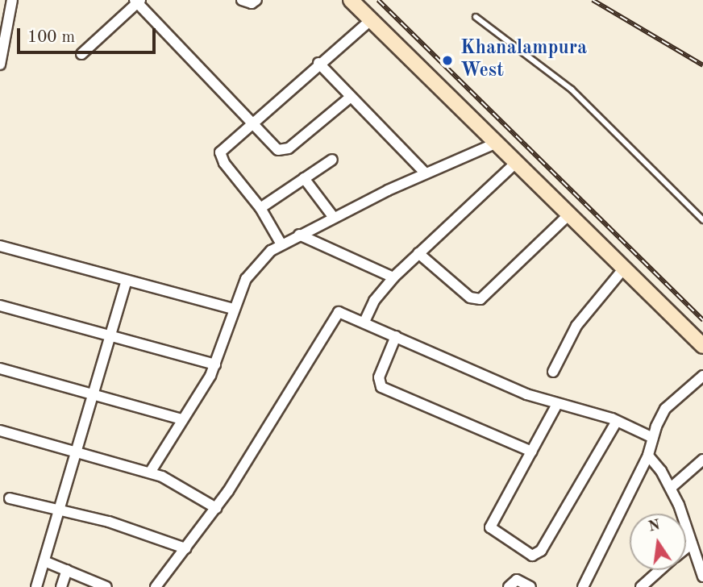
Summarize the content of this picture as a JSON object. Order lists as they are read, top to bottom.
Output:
{
  "places": ["Khanalampura West"],
  "scale_bar": "100 m",
  "north": "top"
}
